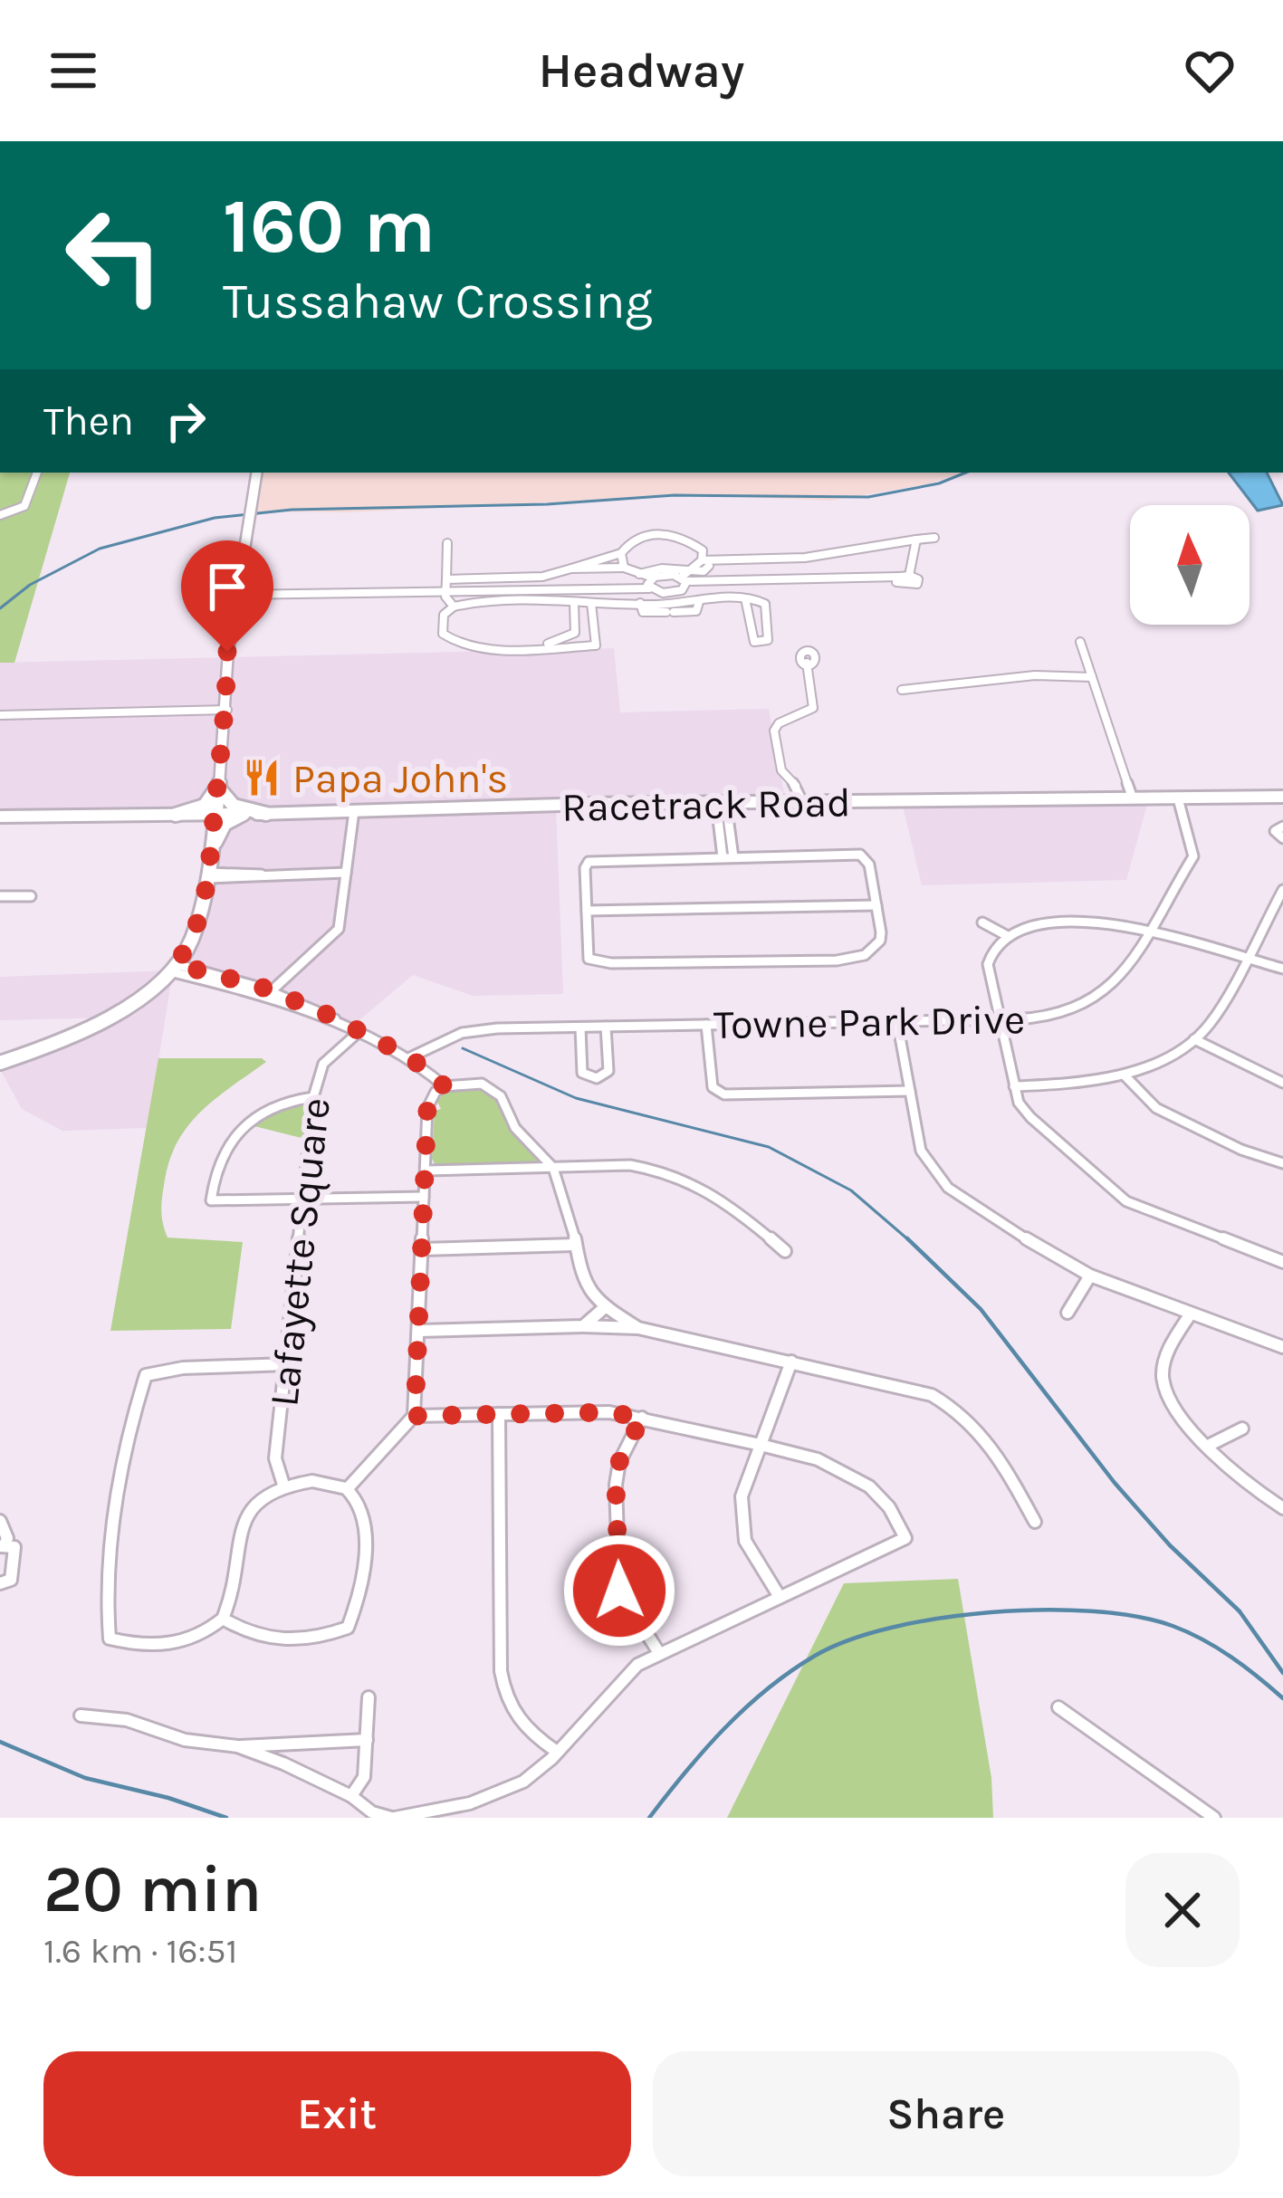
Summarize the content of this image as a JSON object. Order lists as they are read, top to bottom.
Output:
{
  "streets": {
    "street": ["Racetrack Road", "Towne Park Drive", "Lafayette Square"]
  },
  "crossings": [
    ["Racetrack Road", "Towne Park Drive"]
  ],
  "places": {
    "restaurant": ["Papa John's"]
  },
  "north": "top",
  "page": {
    "header": "Headway",
    "turn": ["160 m", "Tussahaw Crossing"],
    "then": "Then",
    "heading": ["20 min", "1.6 km · 16:51"],
    "buttons": ["Exit", "Share"]
  }
}
